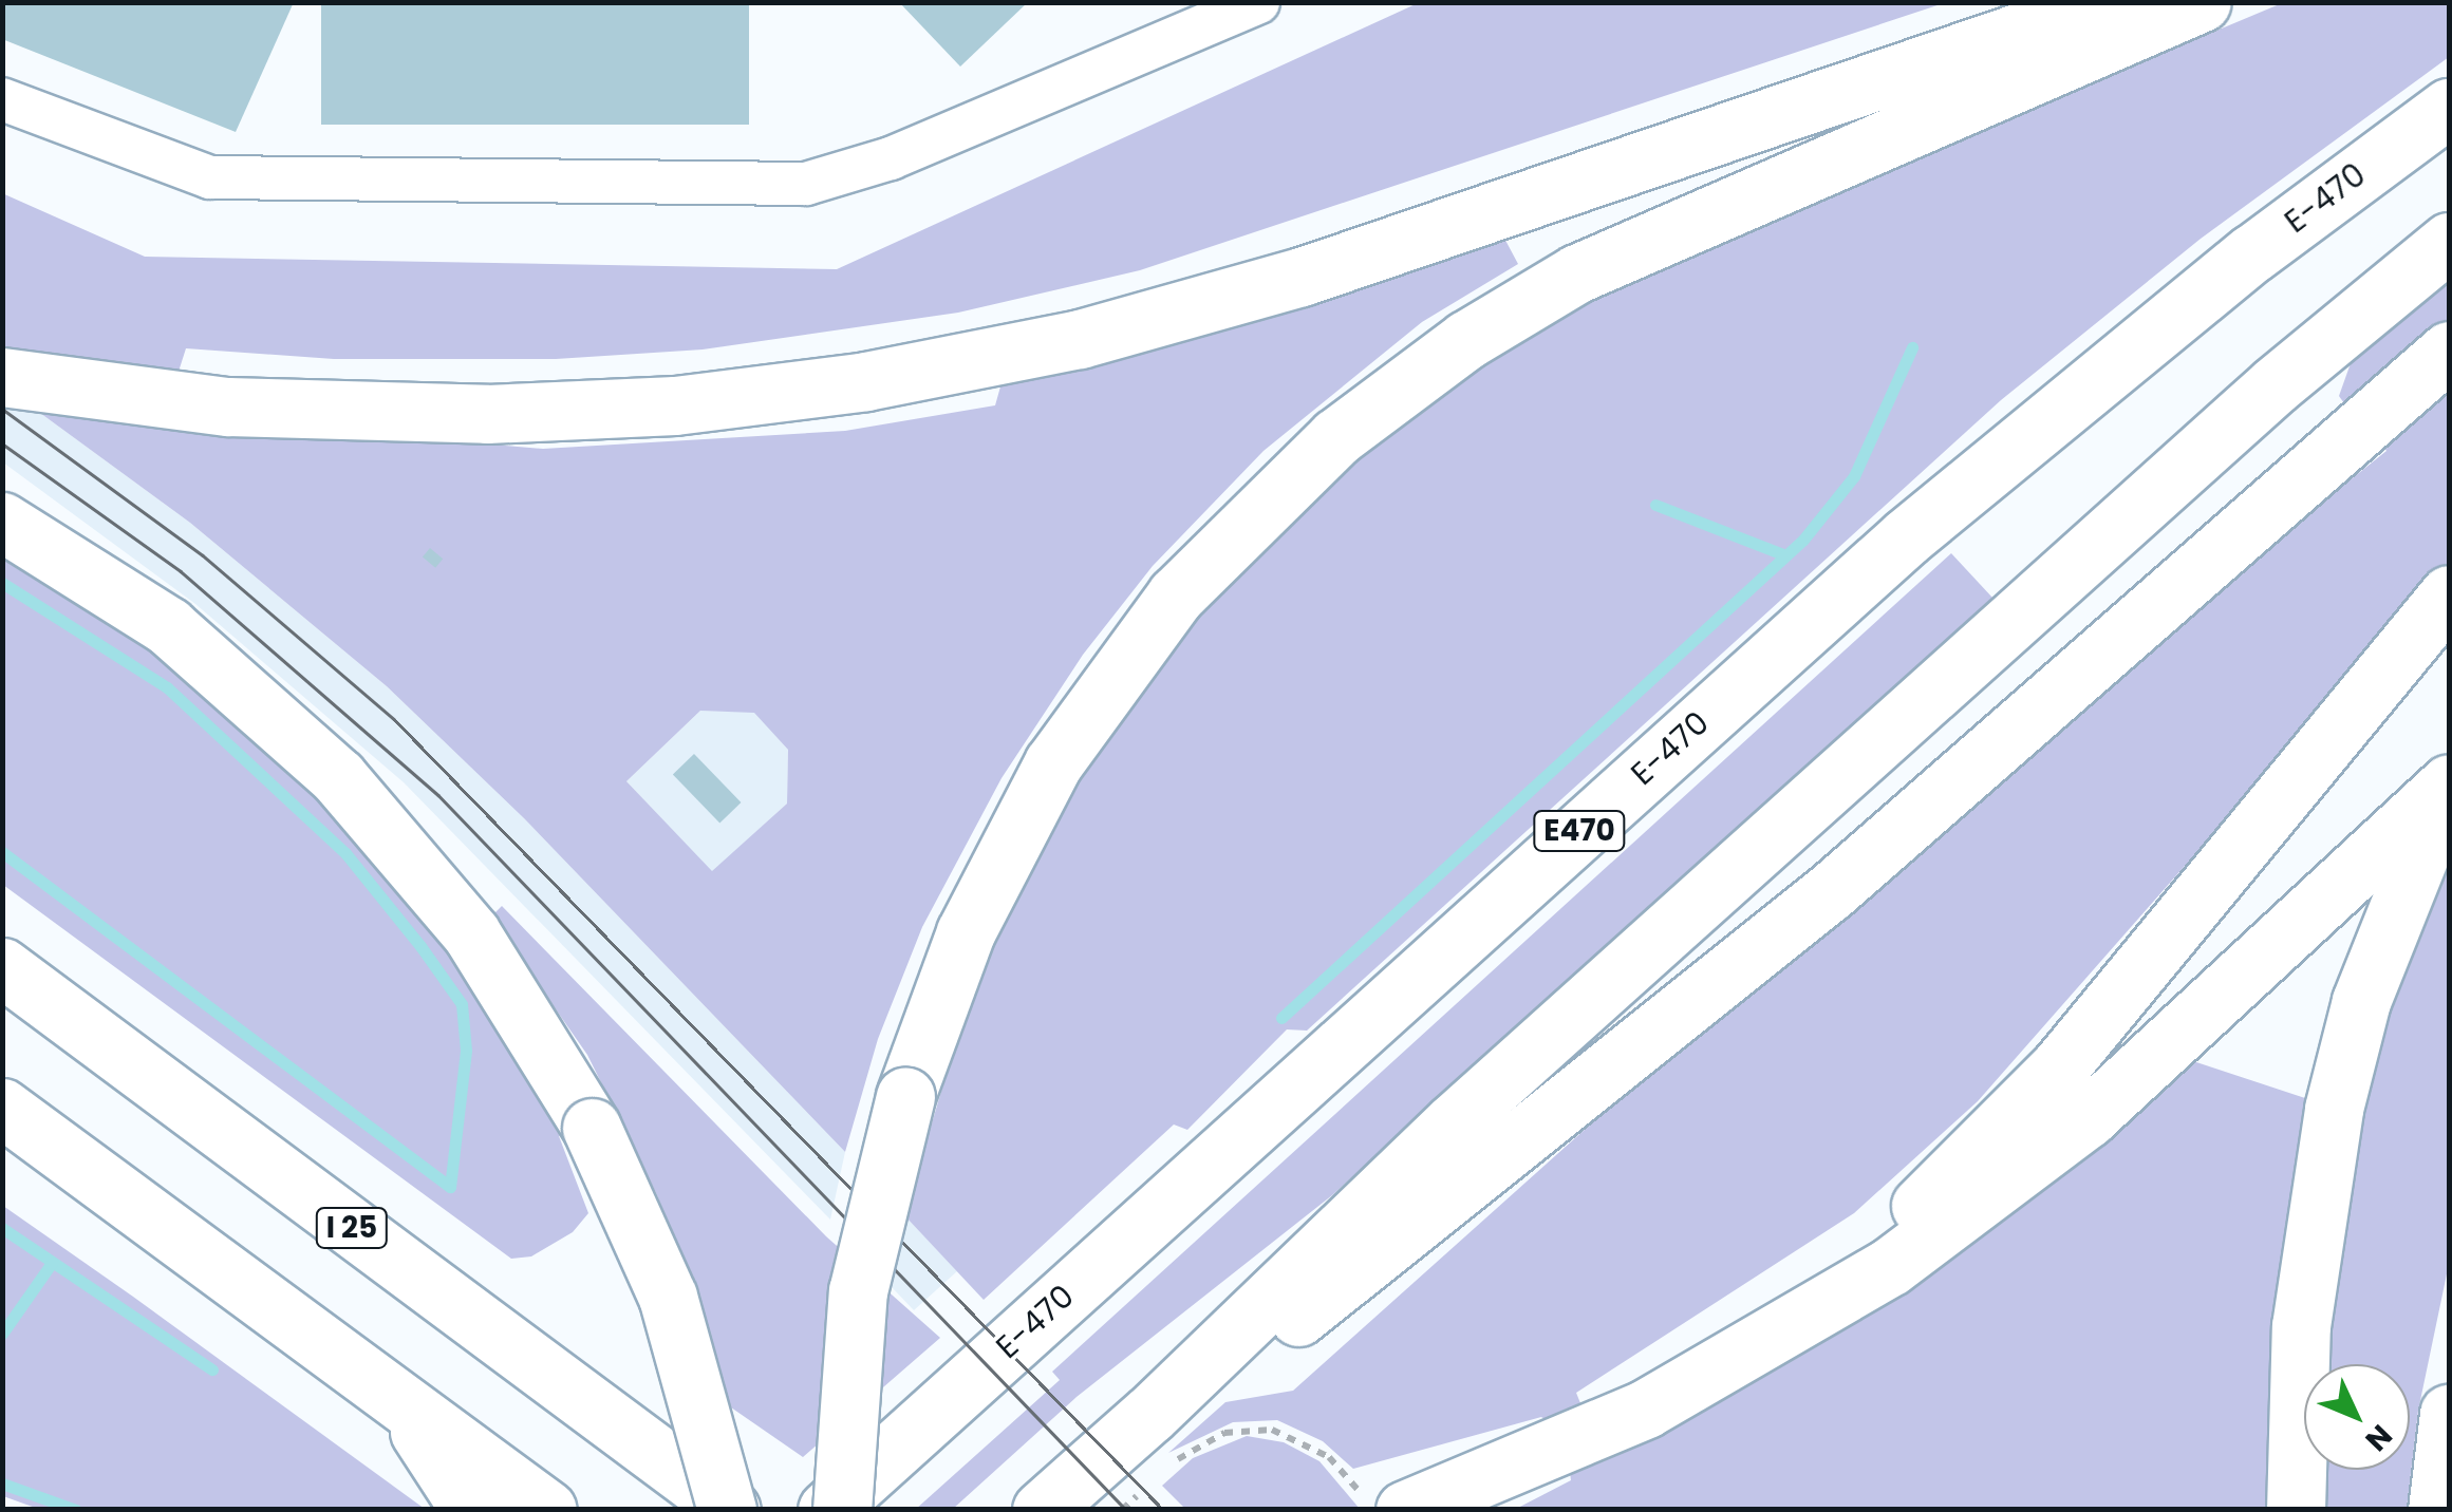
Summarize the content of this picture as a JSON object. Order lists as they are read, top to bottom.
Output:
{
  "streets": {
    "highway": ["E-470", "E470", "I 25"]
  },
  "north": "bottom right"
}
